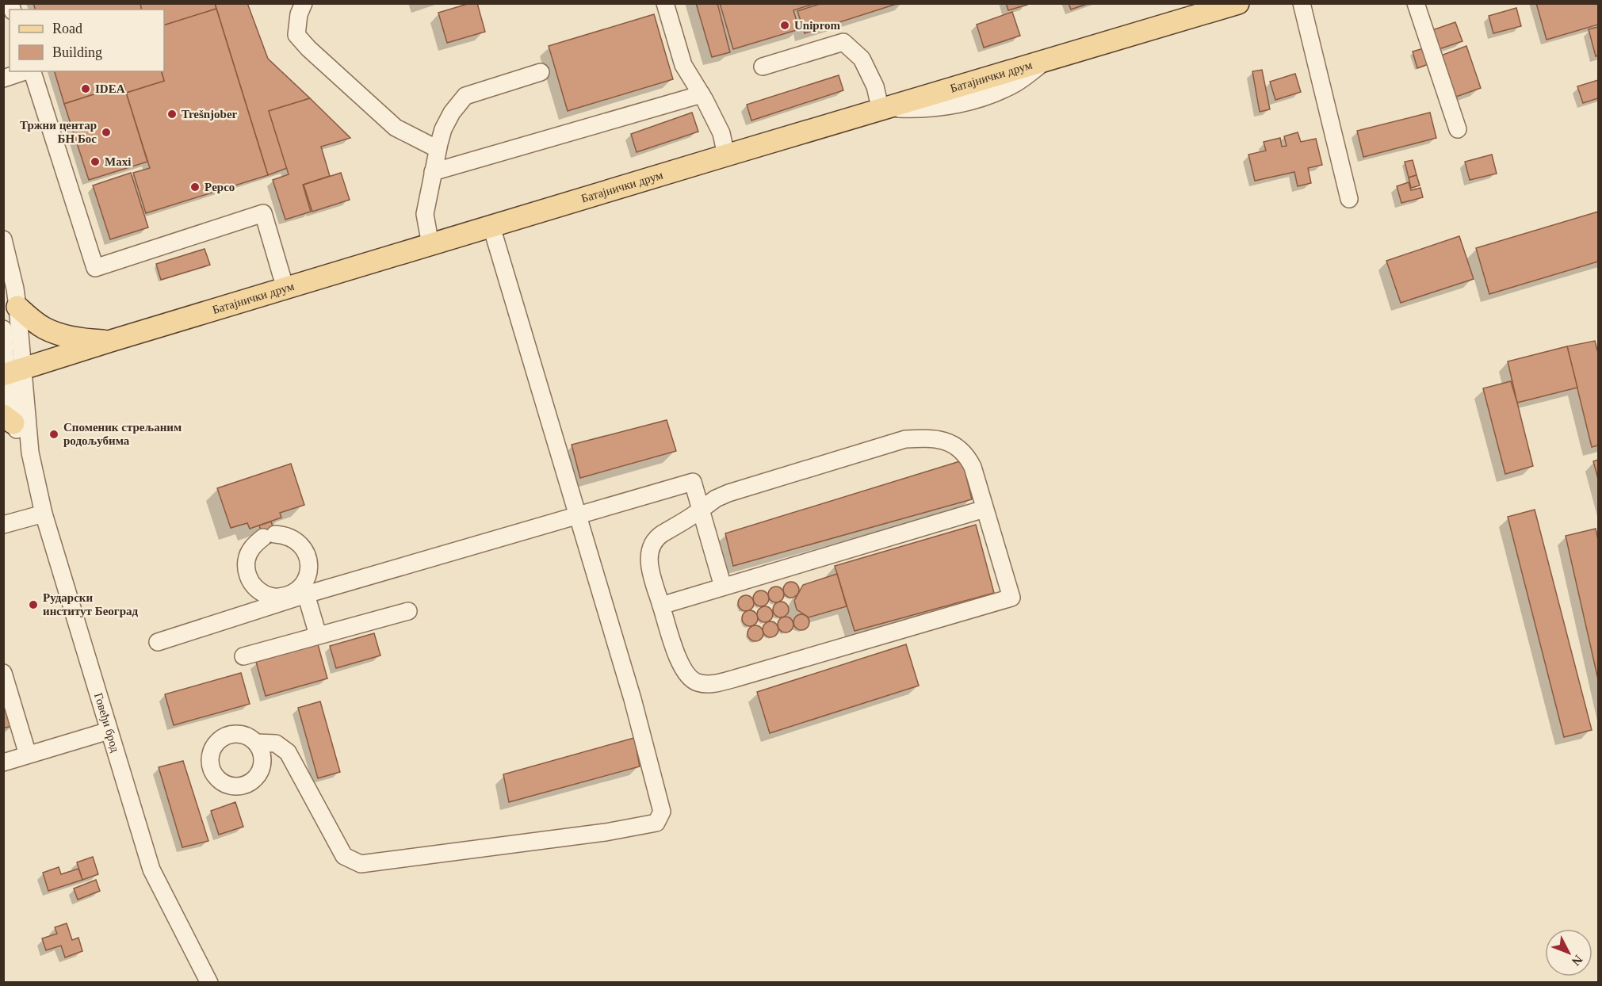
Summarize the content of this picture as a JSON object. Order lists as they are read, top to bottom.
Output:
{
  "streets": {
    "main road": ["Батајнички друм"],
    "street": ["Говеђи брод"]
  },
  "places": [
    "Uniprom",
    "IDEA",
    "Trešnjober",
    "Тржни центар БН Бос",
    "Maxi",
    "Pepco",
    "Споменик стрељаним родољубима",
    "Рударски институт Београд"
  ],
  "legend": ["Road", "Building"],
  "north": "bottom right"
}
